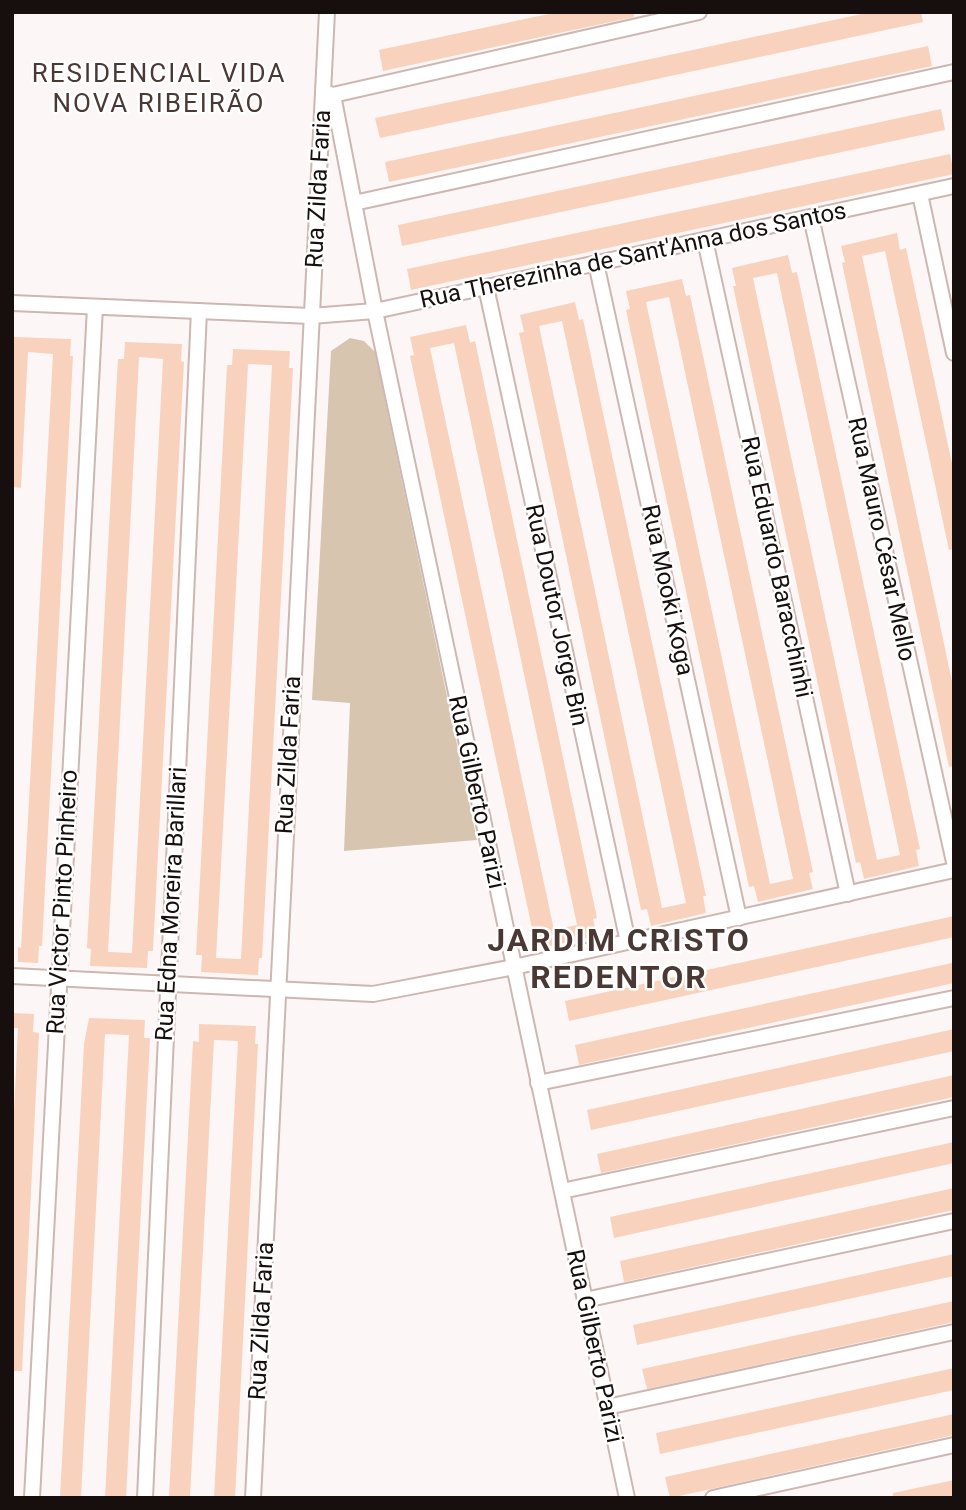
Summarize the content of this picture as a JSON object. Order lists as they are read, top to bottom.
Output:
{
  "streets": {
    "street": [
      "Rua Zilda Faria",
      "Rua Therezinha de Sant'Anna dos Santos",
      "Rua Mauro César Mello",
      "Rua Eduardo Baracchinhi",
      "Rua Mooki Koga",
      "Rua Doutor Jorge Bin",
      "Rua Gilberto Parizi",
      "Rua Victor Pinto Pinheiro",
      "Rua Edna Moreira Barillari"
    ]
  },
  "crossings": [
    ["Rua Zilda Faria", "Rua Therezinha de Sant'Anna dos Santos"],
    ["Rua Zilda Faria", "Rua Gilberto Parizi"],
    ["Rua Therezinha de Sant'Anna dos Santos", "Rua Mauro César Mello"],
    ["Rua Therezinha de Sant'Anna dos Santos", "Rua Eduardo Baracchinhi"],
    ["Rua Therezinha de Sant'Anna dos Santos", "Rua Mooki Koga"],
    ["Rua Therezinha de Sant'Anna dos Santos", "Rua Doutor Jorge Bin"],
    ["Rua Therezinha de Sant'Anna dos Santos", "Rua Gilberto Parizi"],
    ["Rua Therezinha de Sant'Anna dos Santos", "Rua Victor Pinto Pinheiro"],
    ["Rua Therezinha de Sant'Anna dos Santos", "Rua Edna Moreira Barillari"]
  ],
  "districts": ["RESIDENCIAL VIDA NOVA RIBEIRÃO", "JARDIM CRISTO REDENTOR"]
}
